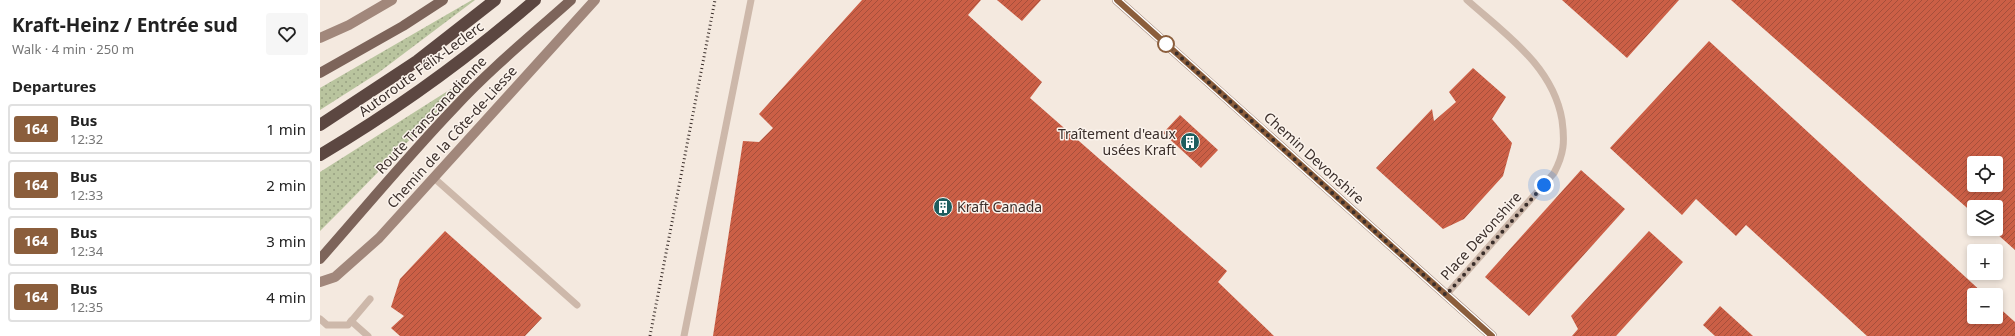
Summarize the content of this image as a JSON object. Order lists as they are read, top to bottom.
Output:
{
  "streets": {
    "highway": ["Autoroute Félix-Leclerc"],
    "main road": ["Route Transcanadienne"],
    "street": ["Chemin de la Côte-de-Liesse", "Chemin Devonshire"],
    "lane": ["Place Devonshire"]
  },
  "crossings": [
    ["Chemin Devonshire", "Place Devonshire"]
  ],
  "places": {
    "building": ["Traîtement d'eaux usées Kraft", "Kraft Canada"]
  },
  "lines": ["bus line 164"],
  "page": {
    "heading": [
      ["Kraft-Heinz / Entrée sud", "Walk · 4 min · 250 m"],
      "Departures"
    ],
    "list": [
      {
        "mark": "164",
        "name": "Bus",
        "note": "12:32",
        "value": "1 min"
      },
      {
        "mark": "164",
        "name": "Bus",
        "note": "12:33",
        "value": "2 min"
      },
      {
        "mark": "164",
        "name": "Bus",
        "note": "12:34",
        "value": "3 min"
      },
      {
        "mark": "164",
        "name": "Bus",
        "note": "12:35",
        "value": "4 min"
      }
    ],
    "map_buttons": ["+", "−"]
  }
}
